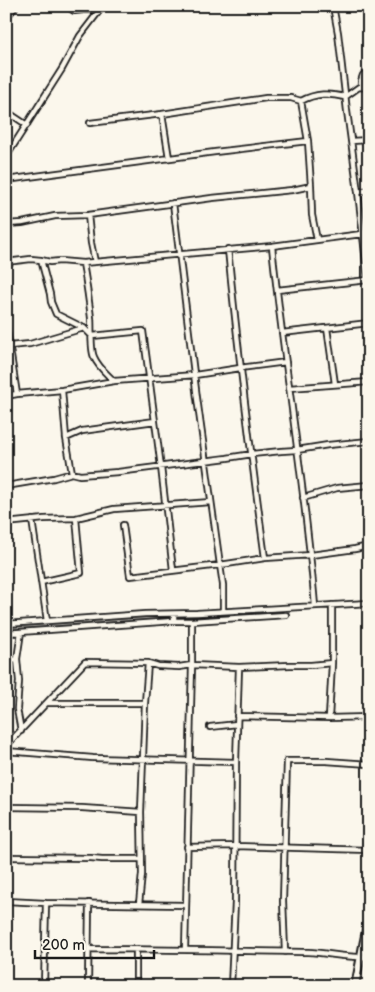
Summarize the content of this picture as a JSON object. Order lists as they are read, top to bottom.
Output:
{
  "scale_bar": "200 m"
}
